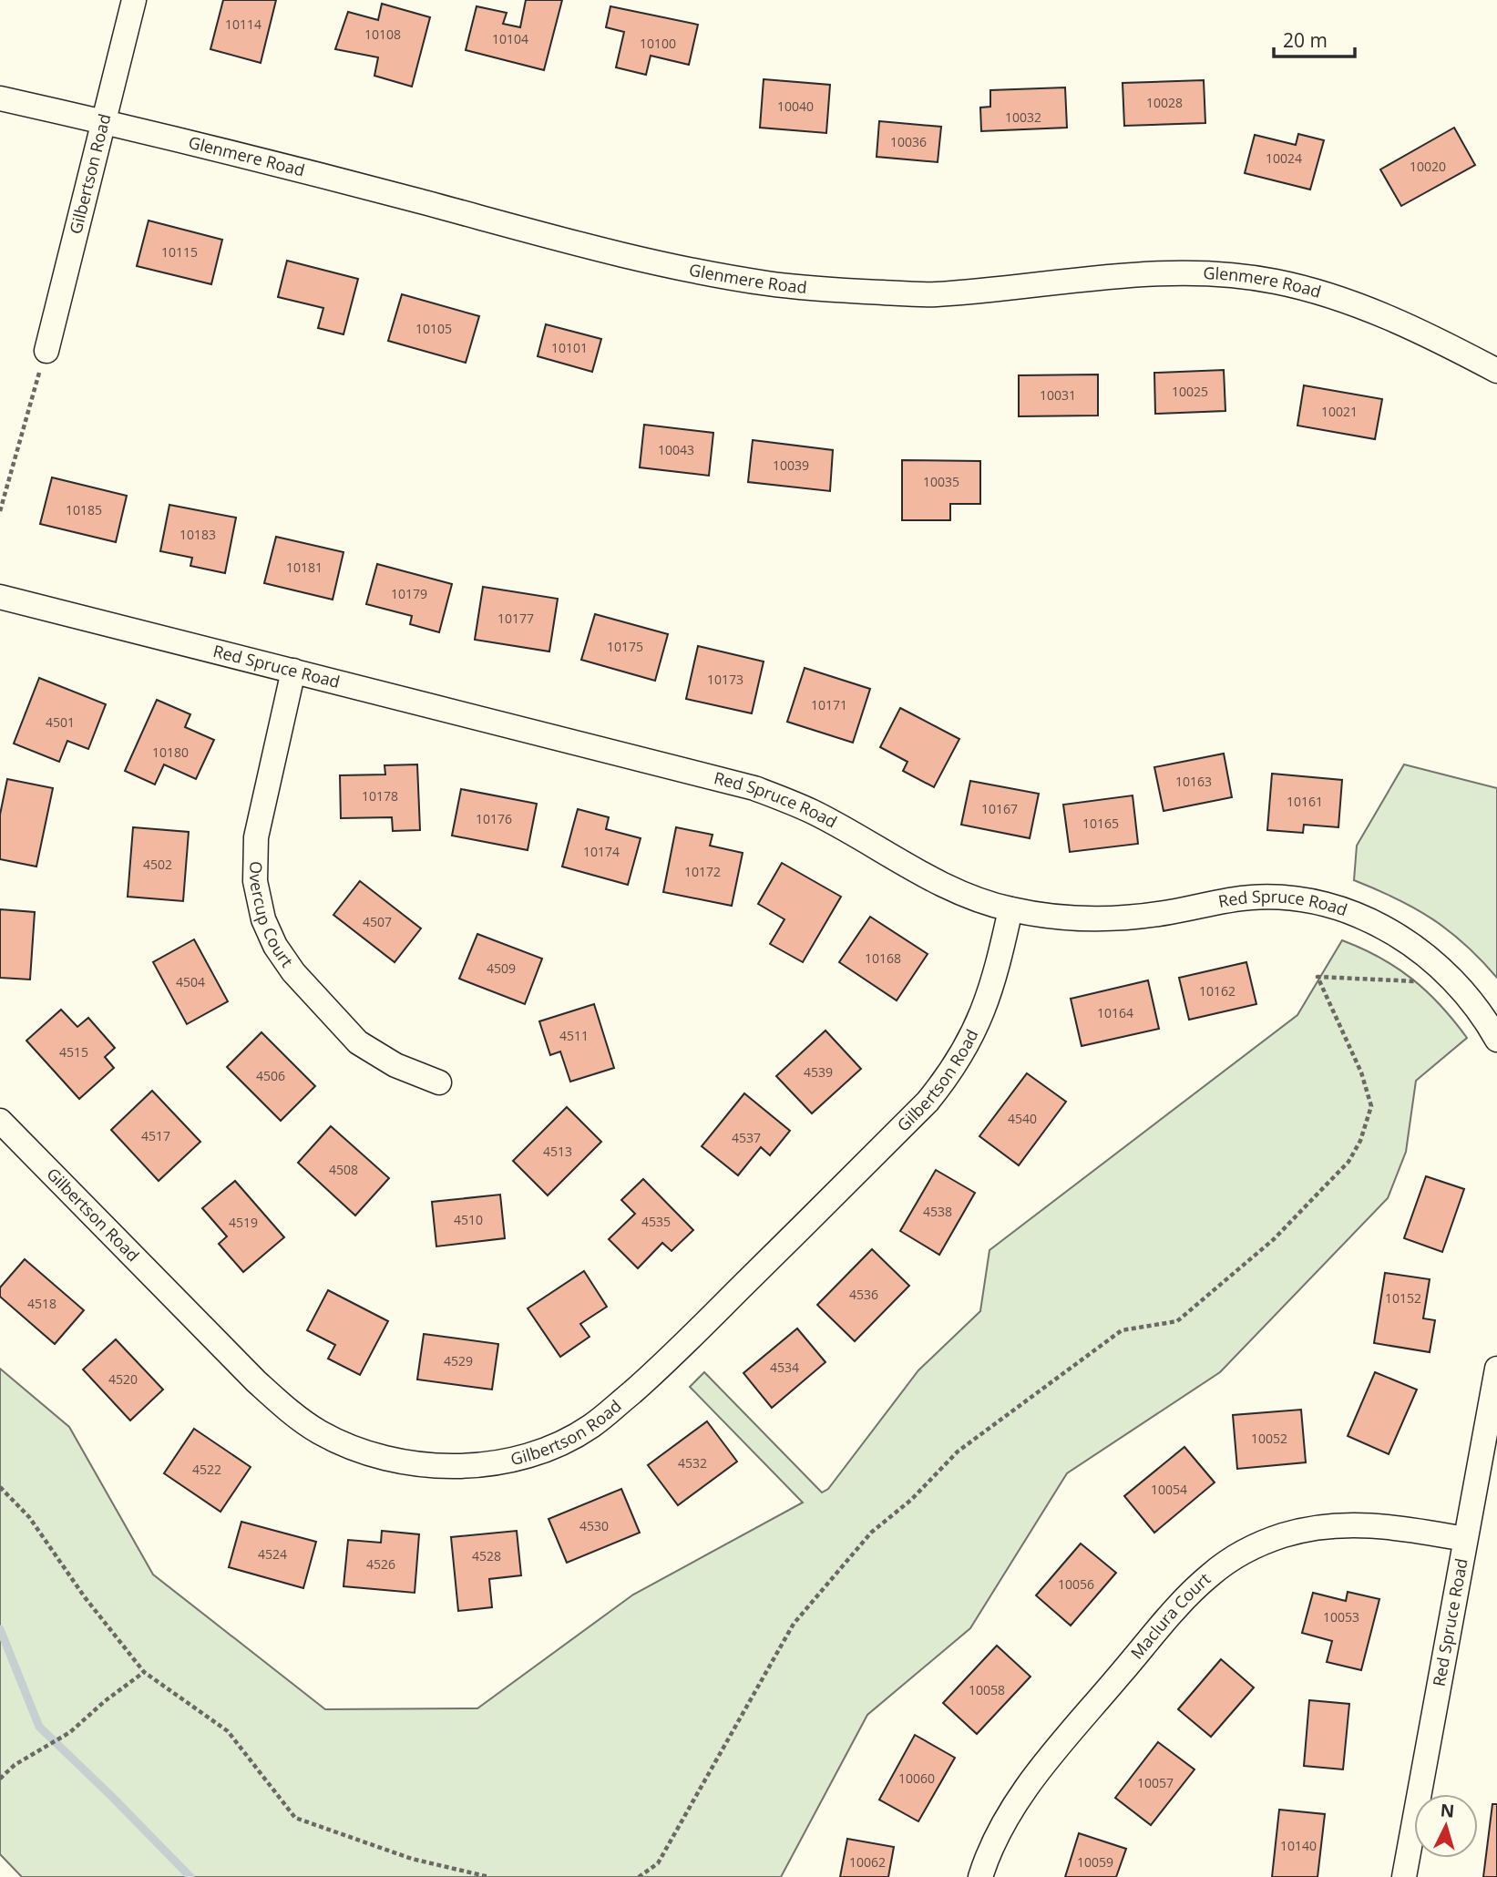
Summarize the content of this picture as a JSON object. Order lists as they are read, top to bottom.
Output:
{
  "streets": {
    "street": [
      "Glenmere Road",
      "Gilbertson Road",
      "Red Spruce Road",
      "Overcup Court",
      "Maclura Court"
    ]
  },
  "crossings": [
    ["Glenmere Road", "Gilbertson Road"],
    ["Gilbertson Road", "Red Spruce Road"],
    ["Red Spruce Road", "Overcup Court"],
    ["Red Spruce Road", "Maclura Court"]
  ],
  "house_numbers": [
    "10114",
    "10108",
    "10104",
    "10100",
    "10028",
    "10040",
    "10032",
    "10036",
    "10024",
    "10020",
    "10115",
    "10105",
    "10101",
    "10025",
    "10031",
    "10021",
    "10043",
    "10039",
    "10035",
    "10185",
    "10183",
    "10181",
    "10179",
    "10177",
    "10175",
    "10173",
    "10171",
    "4501",
    "10180",
    "10163",
    "10178",
    "10161",
    "10167",
    "10176",
    "10165",
    "10174",
    "4502",
    "10172",
    "4507",
    "10168",
    "4509",
    "4504",
    "10162",
    "10164",
    "4511",
    "4515",
    "4539",
    "4506",
    "4540",
    "4517",
    "4537",
    "4513",
    "4508",
    "4538",
    "4510",
    "4535",
    "4519",
    "4536",
    "10152",
    "4518",
    "4529",
    "4534",
    "4520",
    "10052",
    "4532",
    "4522",
    "10054",
    "4530",
    "4524",
    "4528",
    "4526",
    "10056",
    "10053",
    "10058",
    "10060",
    "10057",
    "10140",
    "10062",
    "10059"
  ],
  "scale_bar": "20 m",
  "north": "top"
}
